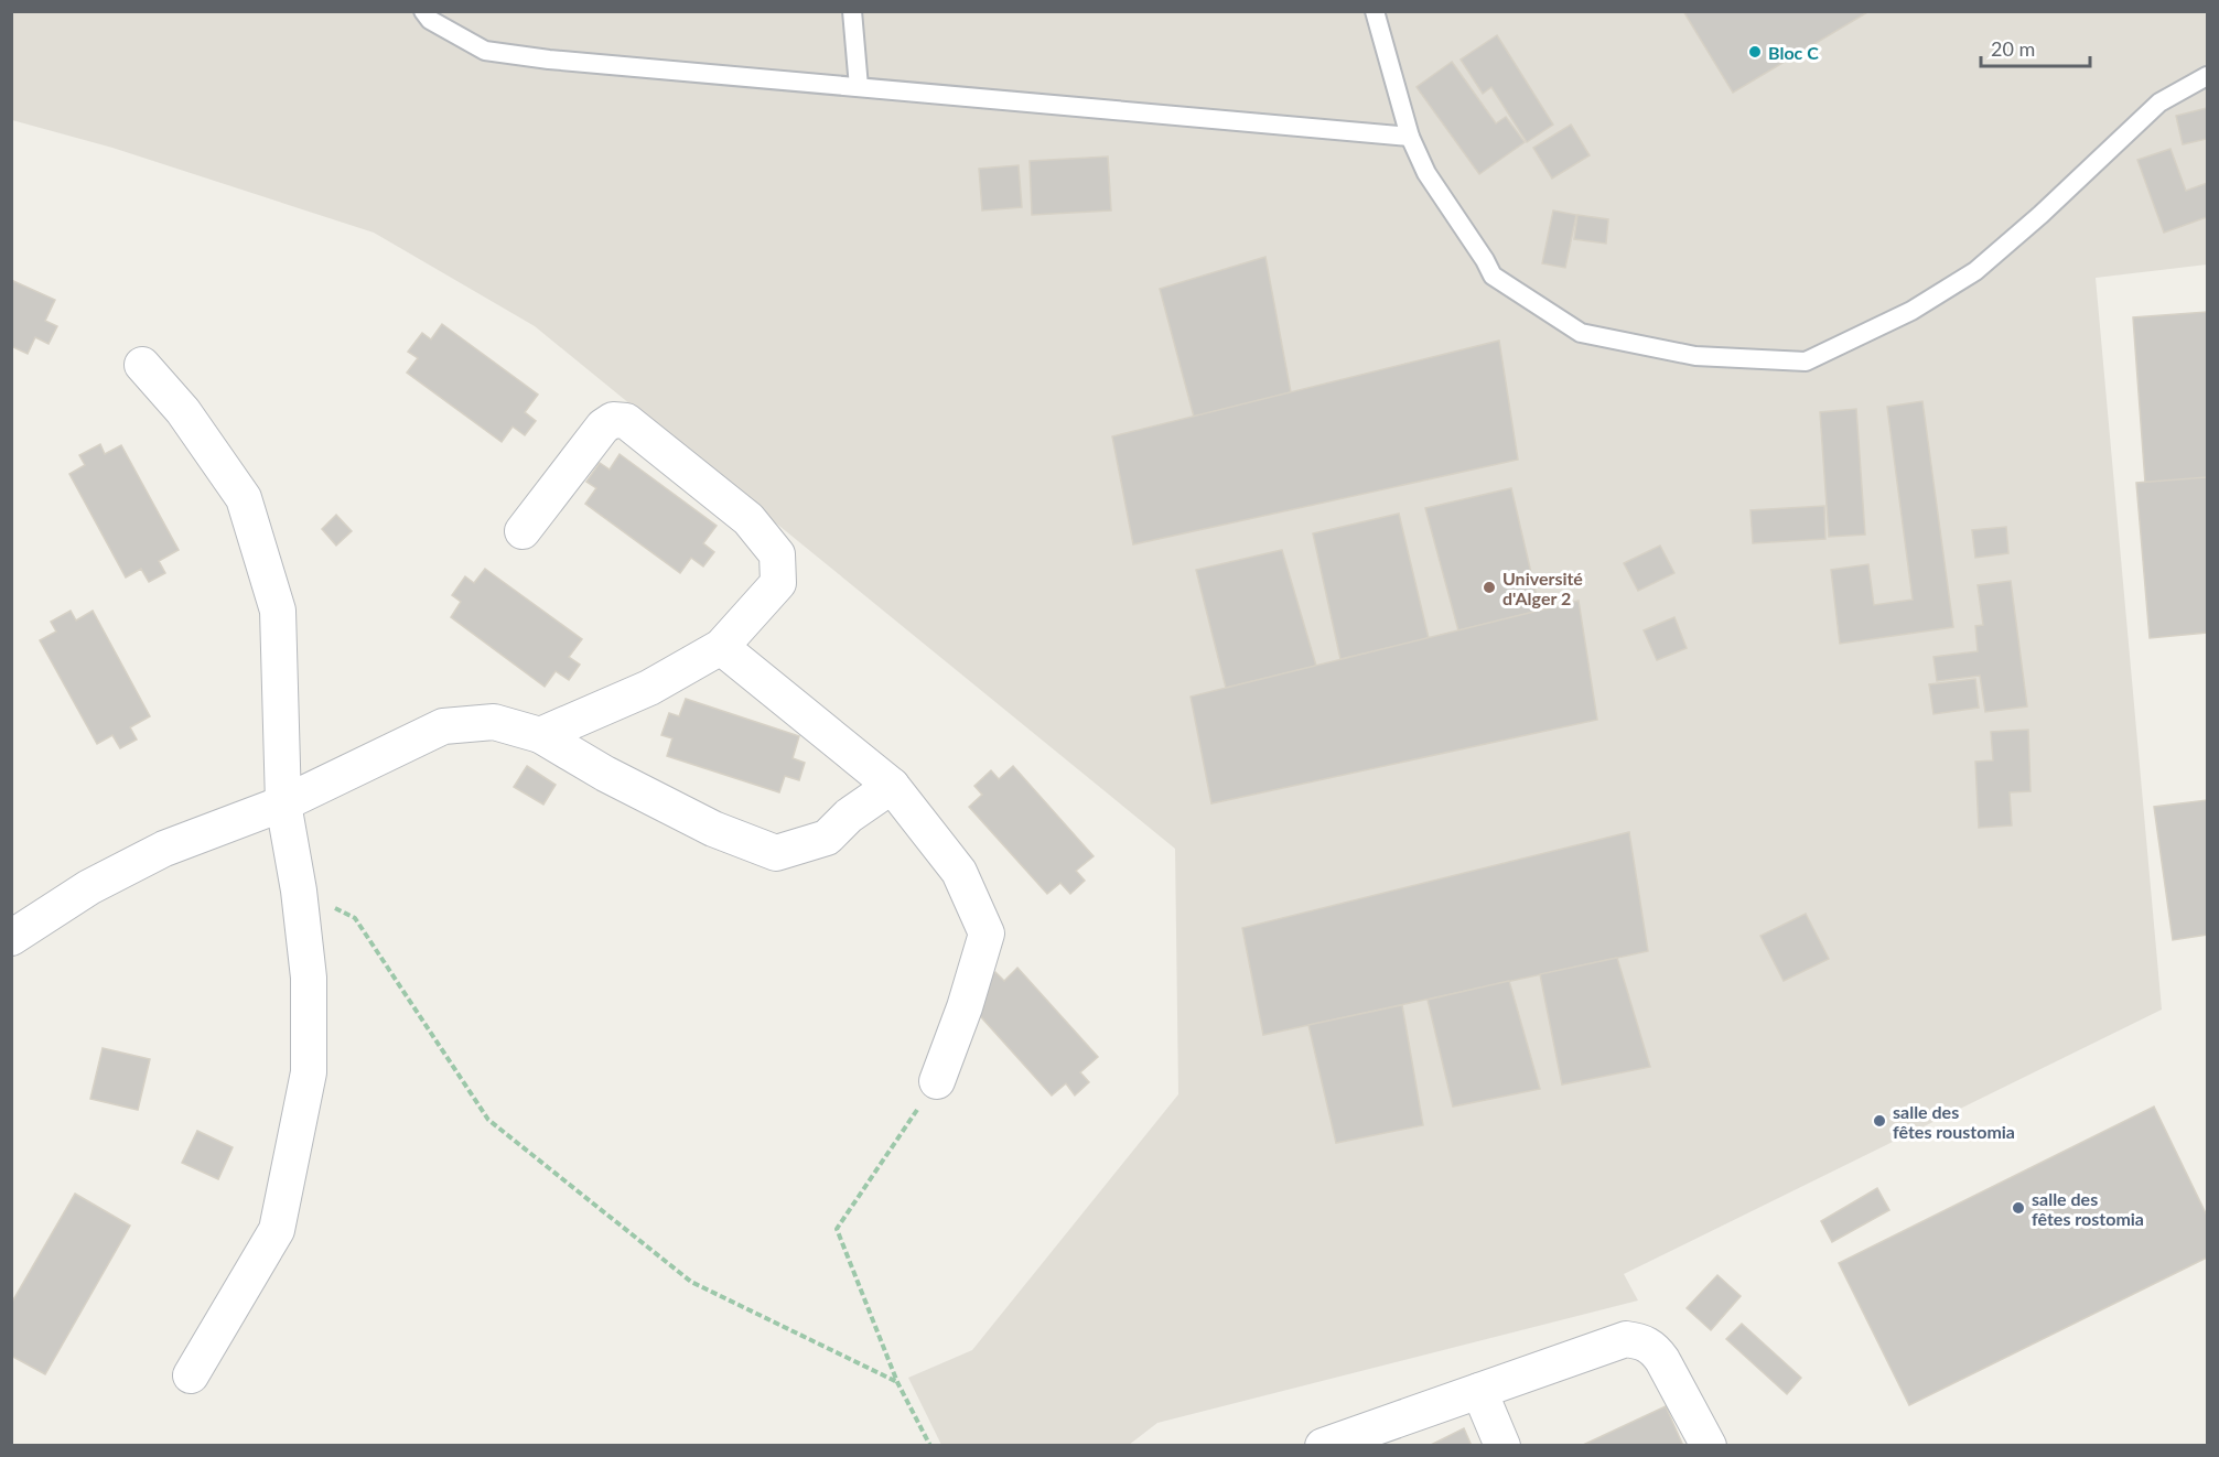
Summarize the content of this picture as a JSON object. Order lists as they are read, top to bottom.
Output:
{
  "places": [
    "Bloc C",
    "Université d'Alger 2",
    "salle des fêtes roustomia",
    "salle des fêtes rostomia"
  ],
  "scale_bar": "20 m"
}
